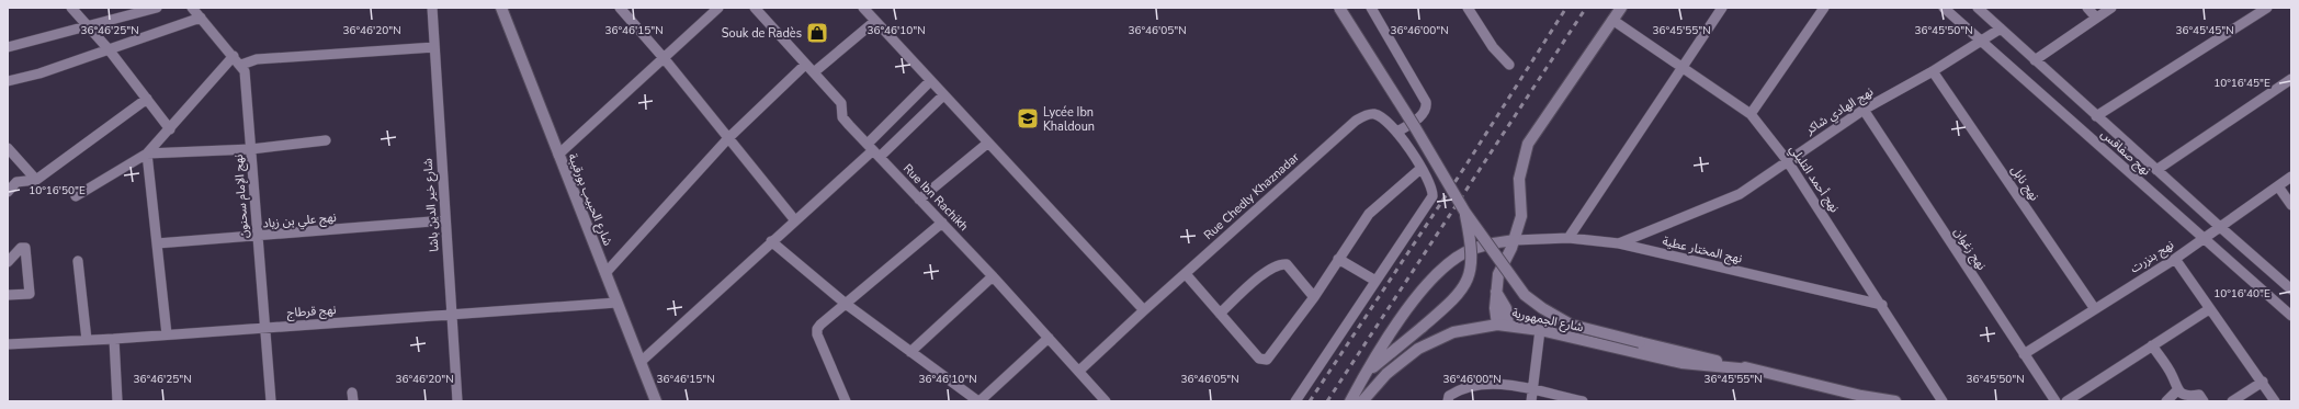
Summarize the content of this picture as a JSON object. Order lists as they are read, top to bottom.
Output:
{
  "streets": {
    "main road": ["شارع الحبيب بورقيبة", "شارع الجمهورية"],
    "street": [
      "نهج الهادي شاكر",
      "نهج صفاقس",
      "نهج أحمد التليلي",
      "نهج نابل",
      "نهج الإمام سحنون",
      "Rue Chedly Khaznadar",
      "Rue Ibn Rachikh",
      "شارع خير الدين باشا",
      "نهج علي بن زياد",
      "نهج زغوان",
      "نهج المختار عطية",
      "نهج بنزرت",
      "نهج قرطاج"
    ]
  },
  "crossings": [
    ["نهج الهادي شاكر", "نهج صفاقس"],
    ["نهج الهادي شاكر", "نهج أحمد التليلي"],
    ["نهج الهادي شاكر", "نهج نابل"],
    ["نهج الهادي شاكر", "نهج زغوان"],
    ["نهج الهادي شاكر", "نهج المختار عطية"],
    ["نهج صفاقس", "نهج بنزرت"],
    ["نهج أحمد التليلي", "نهج المختار عطية"],
    ["نهج نابل", "نهج بنزرت"],
    ["نهج الإمام سحنون", "نهج علي بن زياد"],
    ["نهج الإمام سحنون", "نهج قرطاج"],
    ["Rue Chedly Khaznadar", "Rue Ibn Rachikh"],
    ["شارع الحبيب بورقيبة", "نهج قرطاج"],
    ["شارع خير الدين باشا", "نهج علي بن زياد"],
    ["شارع خير الدين باشا", "نهج قرطاج"],
    ["نهج زغوان", "نهج بنزرت"]
  ],
  "places": {
    "shop": ["Souk de Radès"],
    "school or university": ["Lycée Ibn Khaldoun"]
  },
  "coordinates": [
    "36°46'25\"N",
    "36°46'20\"N",
    "36°46'15\"N",
    "36°46'10\"N",
    "36°46'05\"N",
    "36°46'00\"N",
    "36°45'55\"N",
    "36°45'50\"N",
    "36°45'45\"N",
    "10°16'45\"E",
    "10°16'50\"E",
    "10°16'40\"E"
  ]
}
